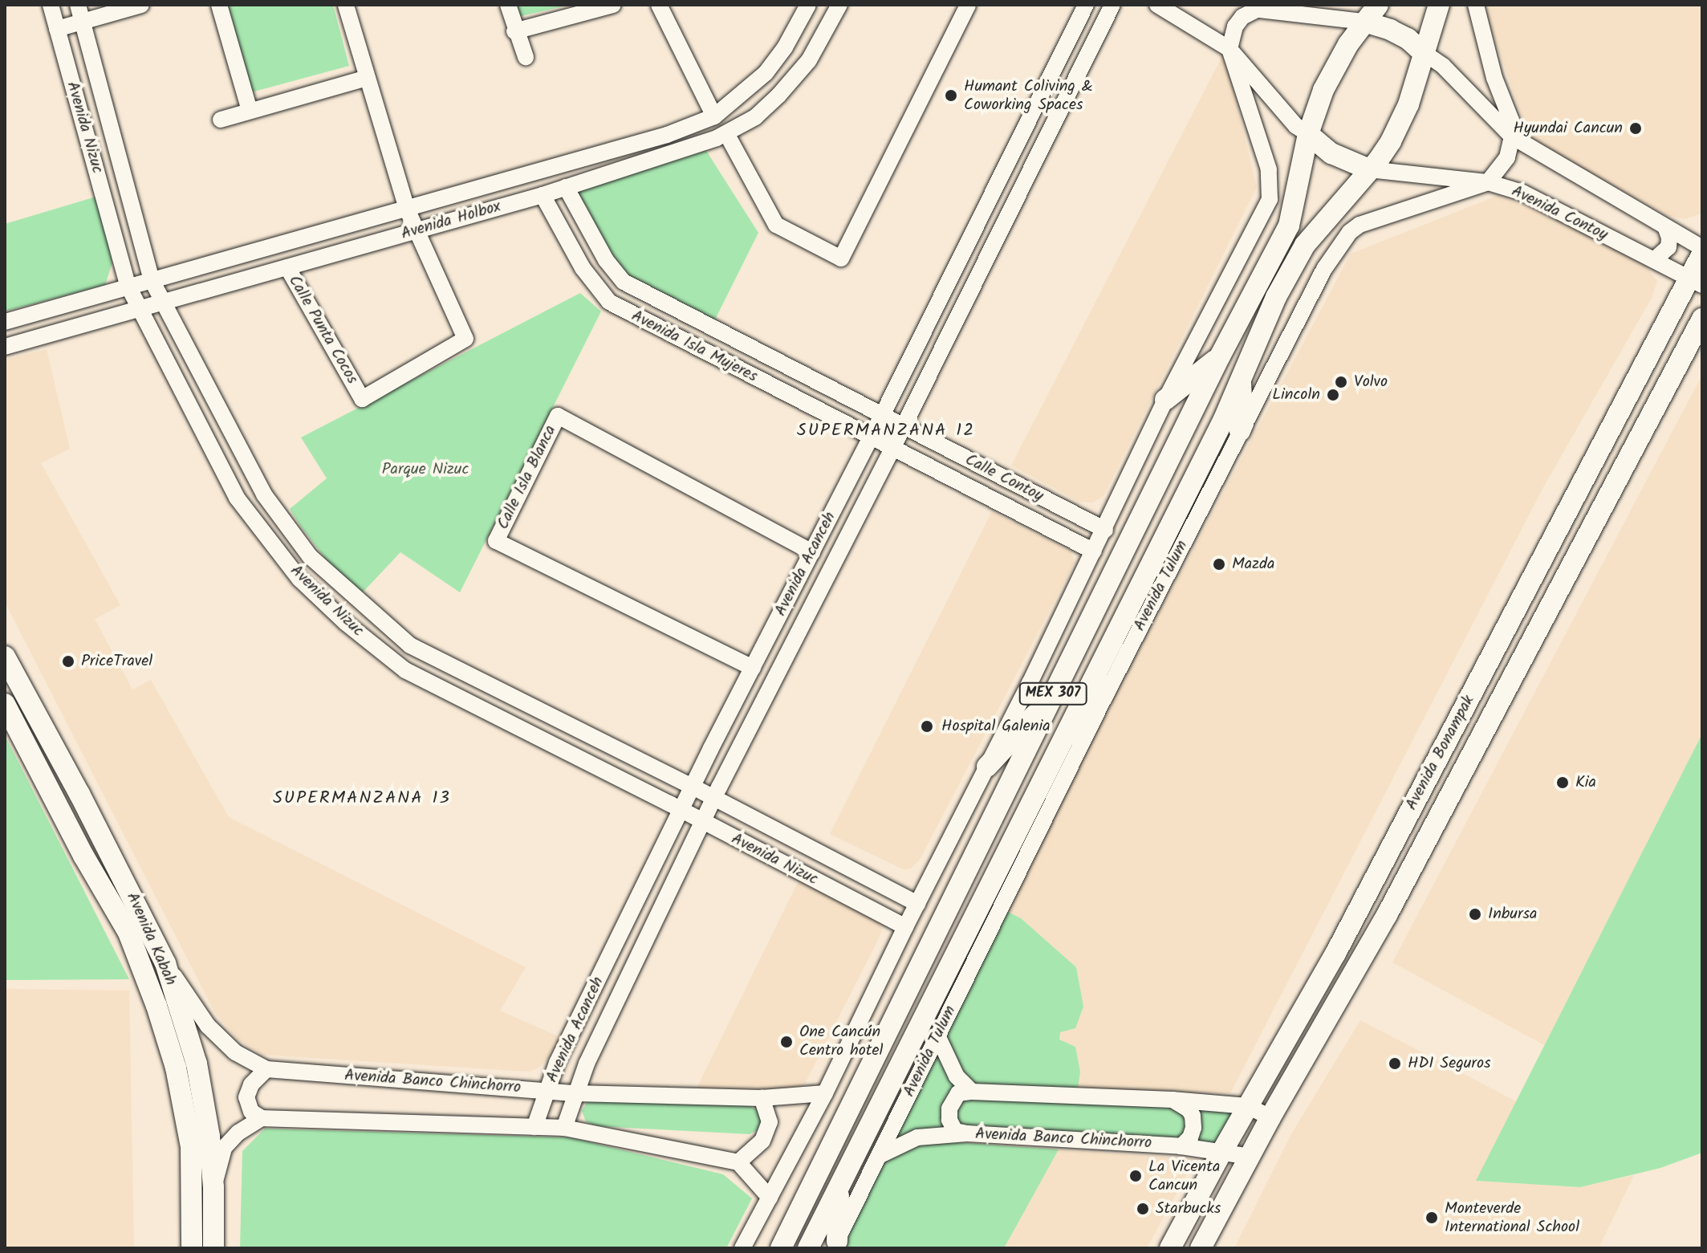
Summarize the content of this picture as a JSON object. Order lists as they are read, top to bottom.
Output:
{
  "streets": {
    "main road": [
      "Avenida Tulum",
      "MEX 307",
      "Avenida Bonampak",
      "Avenida Kabah"
    ],
    "street": [
      "Avenida Nizuc",
      "Avenida Contoy",
      "Avenida Holbox",
      "Calle Punta Cocos",
      "Avenida Isla Mujeres",
      "Calle Isla Blanca",
      "Calle Contoy",
      "Avenida Acanceh",
      "Avenida Banco Chinchorro"
    ]
  },
  "crossings": [
    ["Avenida Nizuc", "Avenida Holbox"],
    ["Avenida Nizuc", "Avenida Acanceh"],
    ["Avenida Contoy", "Avenida Tulum"],
    ["Avenida Contoy", "Avenida Bonampak"],
    ["Avenida Holbox", "Calle Punta Cocos"],
    ["Avenida Holbox", "Avenida Isla Mujeres"],
    ["Avenida Isla Mujeres", "Calle Contoy"],
    ["Avenida Isla Mujeres", "Avenida Acanceh"],
    ["Calle Isla Blanca", "Avenida Acanceh"],
    ["Calle Contoy", "Avenida Acanceh"],
    ["Avenida Acanceh", "Avenida Banco Chinchorro"],
    ["Avenida Tulum", "Avenida Banco Chinchorro"],
    ["Avenida Bonampak", "Avenida Banco Chinchorro"],
    ["Avenida Kabah", "Avenida Banco Chinchorro"]
  ],
  "districts": ["SUPERMANZANA 12", "SUPERMANZANA 13"],
  "parks": ["Parque Nizuc"],
  "places": [
    "Humant Coliving & Coworking Spaces",
    "Hyundai Cancun",
    "Volvo",
    "Lincoln",
    "Mazda",
    "PriceTravel",
    "Hospital Galenia",
    "Kia",
    "Inbursa",
    "One Cancún Centro hotel",
    "HDI Seguros",
    "La Vicenta Cancun",
    "Starbucks",
    "Monteverde International School"
  ]
}
